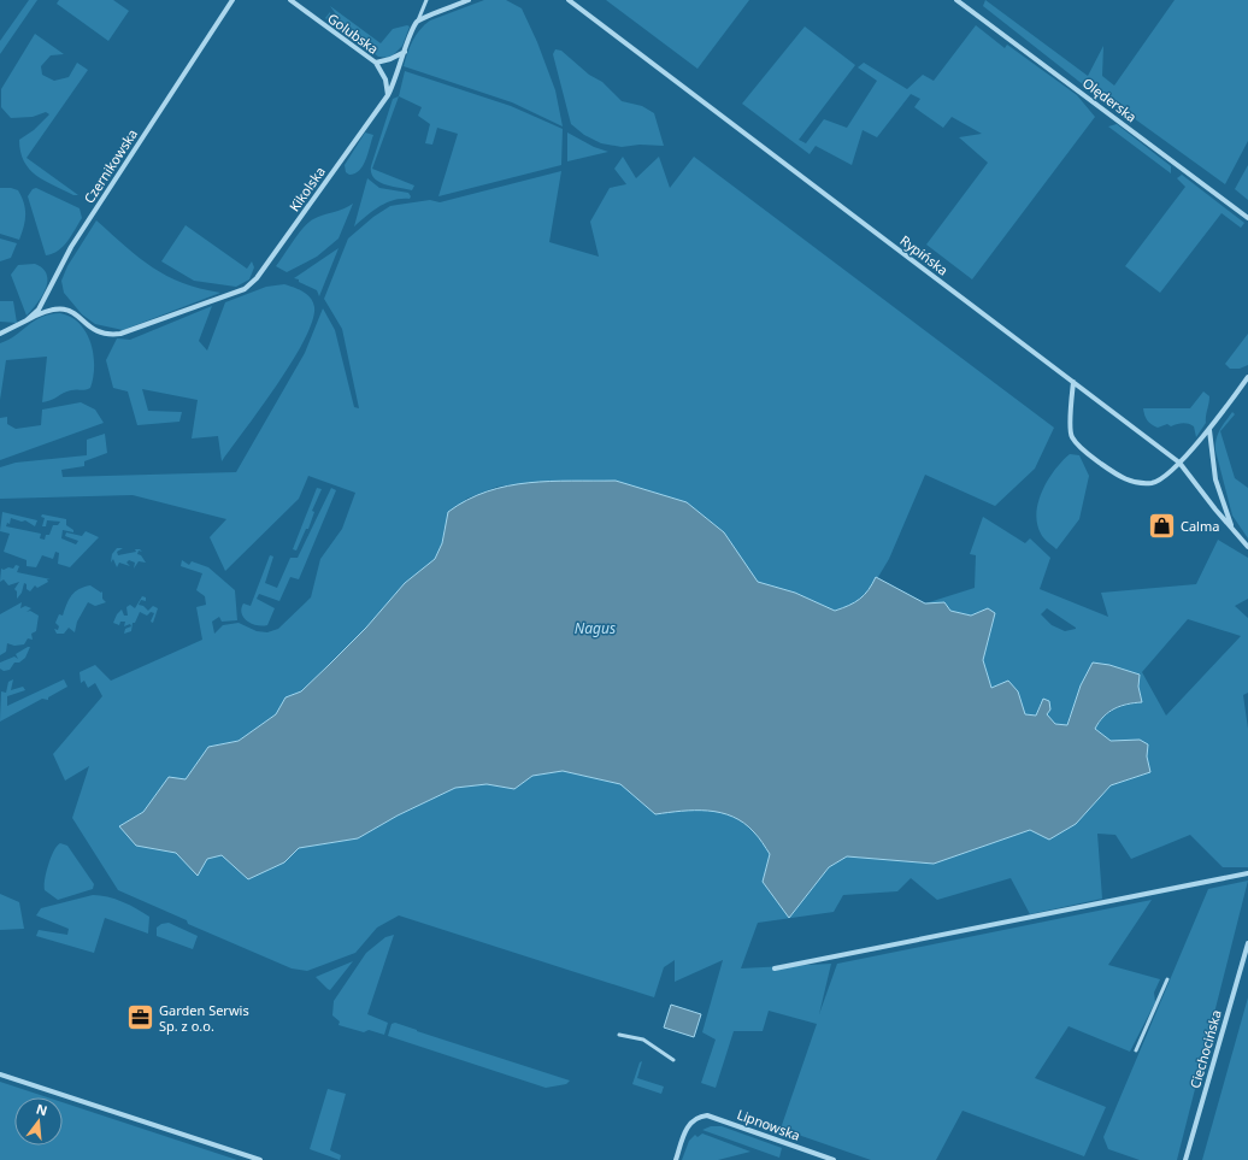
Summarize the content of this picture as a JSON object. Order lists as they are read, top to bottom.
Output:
{
  "streets": {
    "street": [
      "Golubska",
      "Olęderska",
      "Czernikowska",
      "Kikolska",
      "Rypińska",
      "Ciechocińska",
      "Lipnowska"
    ]
  },
  "crossings": [
    ["Golubska", "Kikolska"],
    ["Czernikowska", "Kikolska"]
  ],
  "water": ["Nagus"],
  "places": {
    "shop": ["Calma"],
    "office": ["Garden Serwis Sp. z o.o."]
  },
  "north": "top"
}
